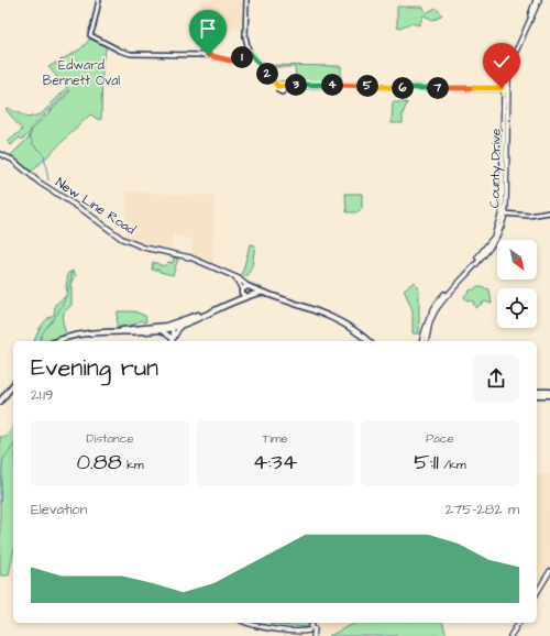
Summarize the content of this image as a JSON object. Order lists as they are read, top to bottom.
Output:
{
  "streets": {
    "main road": ["County Drive", "New Line Road"]
  },
  "parks": ["Edward Bennett Oval"],
  "north": "bottom right",
  "page": {
    "pins": [
      "1",
      "2",
      "3",
      "4",
      "5",
      "6",
      "7"
    ],
    "heading": ["Evening run", "21:19"],
    "stats": [
      ["Distance", "0.88 km"],
      ["Time", "4:34"],
      ["Pace", "5:11 /km"]
    ],
    "chart": ["Elevation", "275–282 m"]
  }
}
